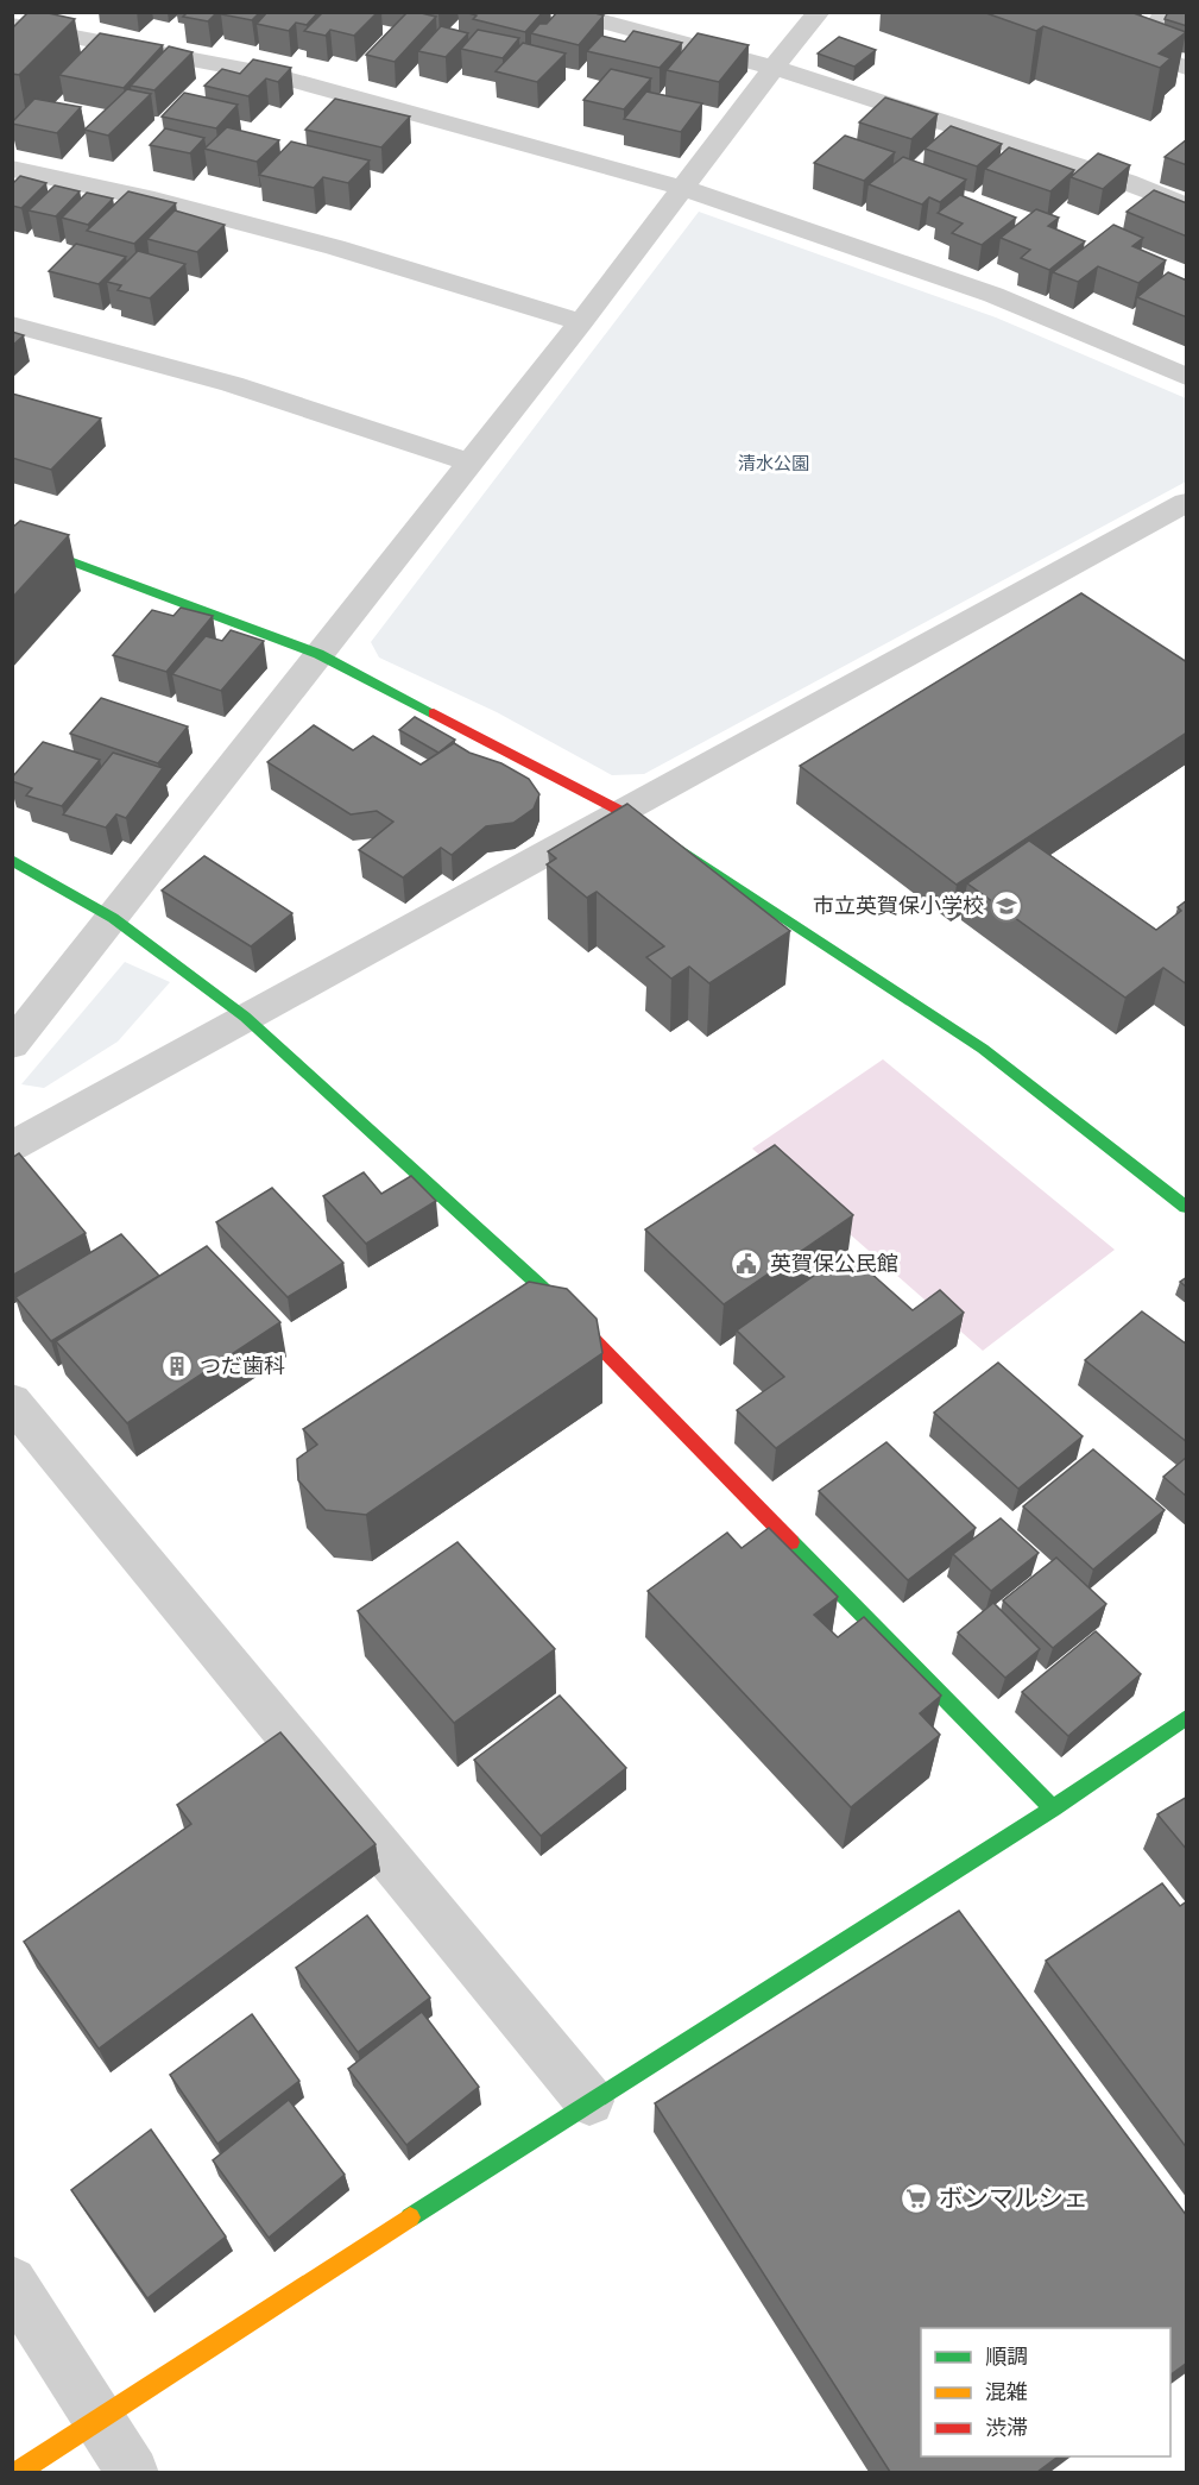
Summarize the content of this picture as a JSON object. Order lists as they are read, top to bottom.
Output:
{
  "parks": ["清水公園"],
  "places": {
    "school or university": ["市立英賀保小学校"],
    "public building": ["英賀保公民館"],
    "building": ["つだ歯科"],
    "supermarket": ["ボンマルシェ"]
  },
  "legend": ["順調", "混雑", "渋滞"]
}
